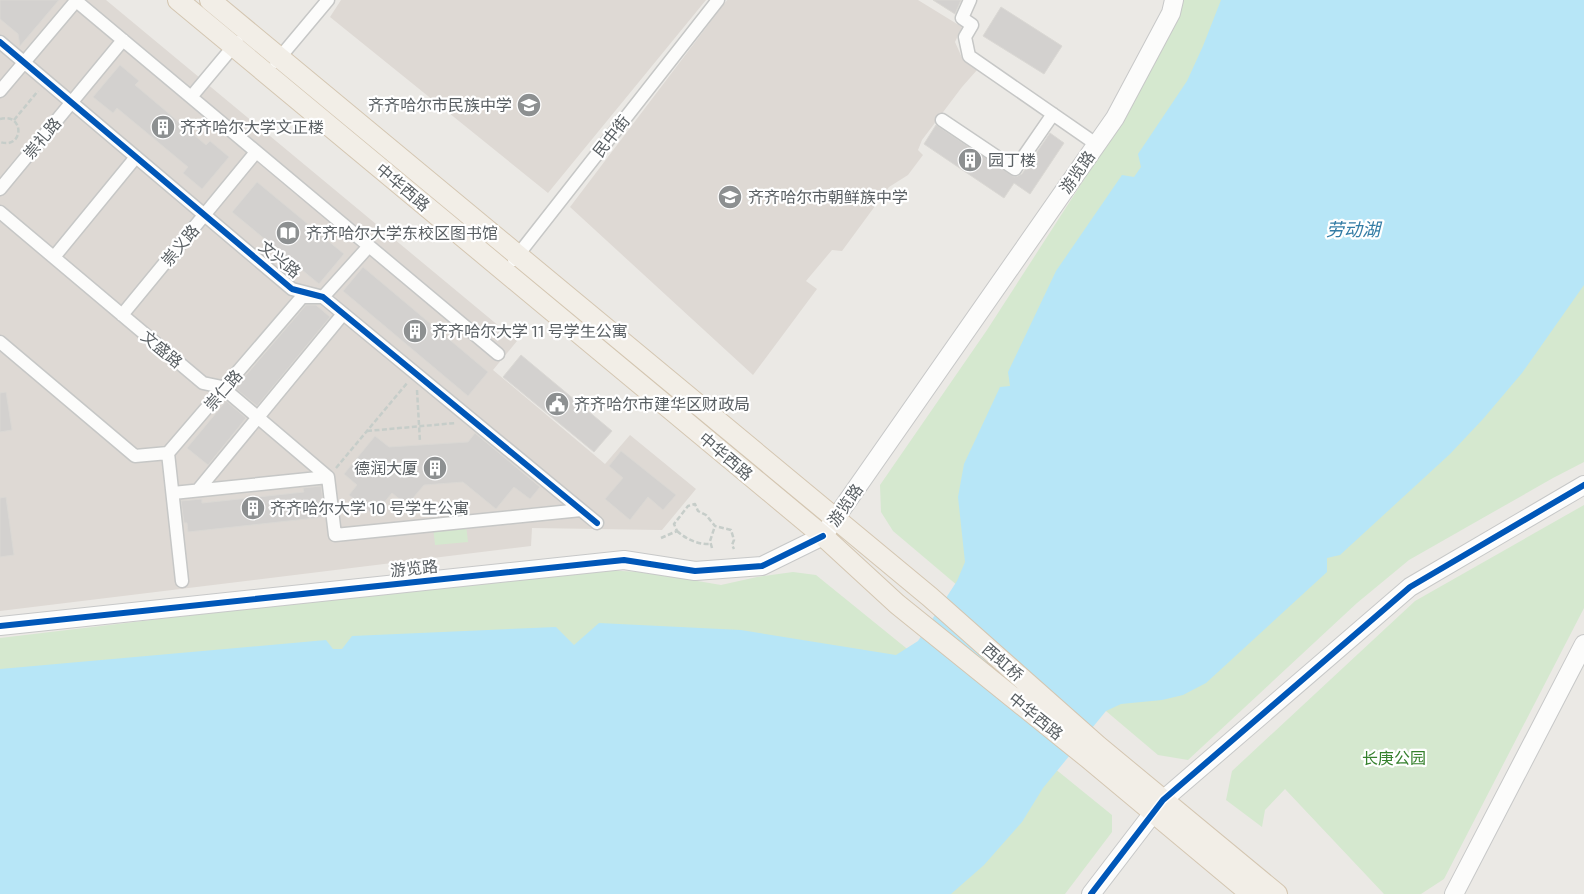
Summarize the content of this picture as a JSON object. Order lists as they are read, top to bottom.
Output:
{
  "streets": {
    "main road": ["中华西路", "西虹桥"],
    "street": [
      "民中街",
      "崇礼路",
      "游览路",
      "崇义路",
      "文兴路",
      "文盛路",
      "崇仁路"
    ]
  },
  "crossings": [
    ["民中街", "中华西路"],
    ["崇礼路", "文兴路"],
    ["游览路", "中华西路"],
    ["中华西路", "西虹桥"],
    ["崇义路", "文兴路"],
    ["崇义路", "文盛路"],
    ["文兴路", "崇仁路"],
    ["文盛路", "崇仁路"]
  ],
  "water": ["劳动湖"],
  "parks": ["长庚公园"],
  "places": {
    "school or university": ["齐齐哈尔市民族中学", "齐齐哈尔市朝鲜族中学"],
    "building": [
      "齐齐哈尔大学文正楼",
      "园丁楼",
      "齐齐哈尔大学 11 号学生公寓",
      "德润大厦",
      "齐齐哈尔大学 10 号学生公寓"
    ],
    "library": ["齐齐哈尔大学东校区图书馆"],
    "public building": ["齐齐哈尔市建华区财政局"]
  }
}
